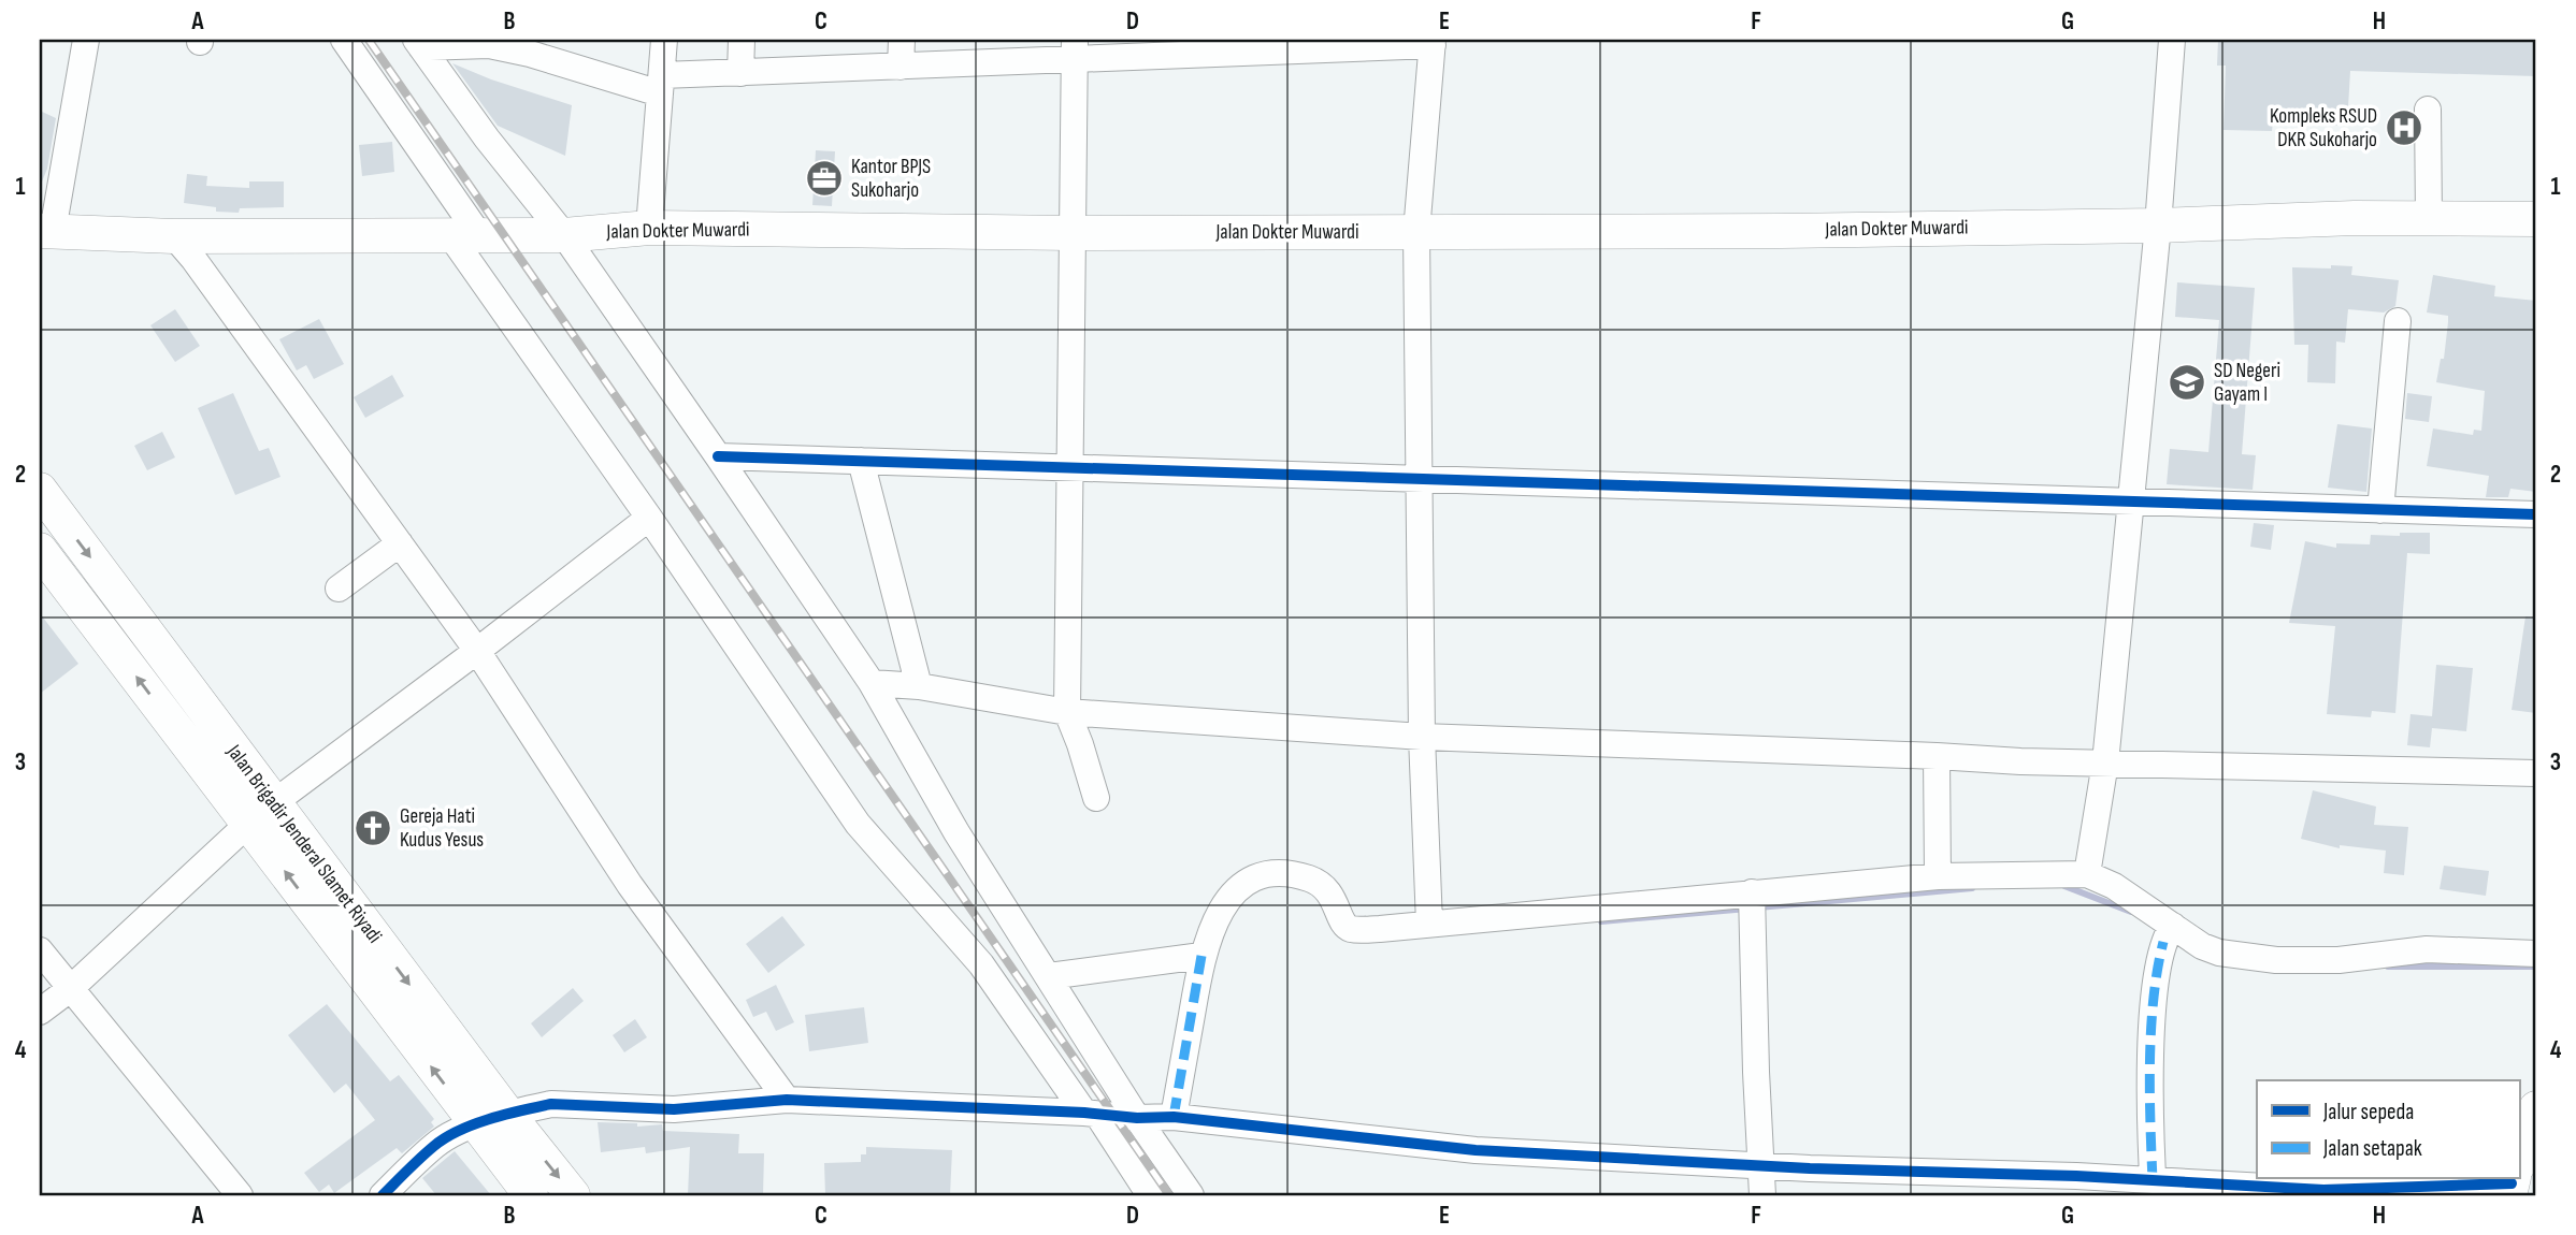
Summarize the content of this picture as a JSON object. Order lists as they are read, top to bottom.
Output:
{
  "streets": {
    "main road": ["Jalan Dokter Muwardi", "Jalan Brigadir Jenderal Slamet Riyadi"]
  },
  "places": {
    "hospital": ["Kompleks RSUD DKR Sukoharjo"],
    "office": ["Kantor BPJS Sukoharjo"],
    "school or university": ["SD Negeri Gayam I"],
    "church": ["Gereja Hati Kudus Yesus"]
  },
  "legend": ["Jalur sepeda", "Jalan setapak"],
  "grid": {
    "columns": [
      "A",
      "B",
      "C",
      "D",
      "E",
      "F",
      "G",
      "H"
    ],
    "rows": [
      "1",
      "2",
      "3",
      "4"
    ]
  }
}
